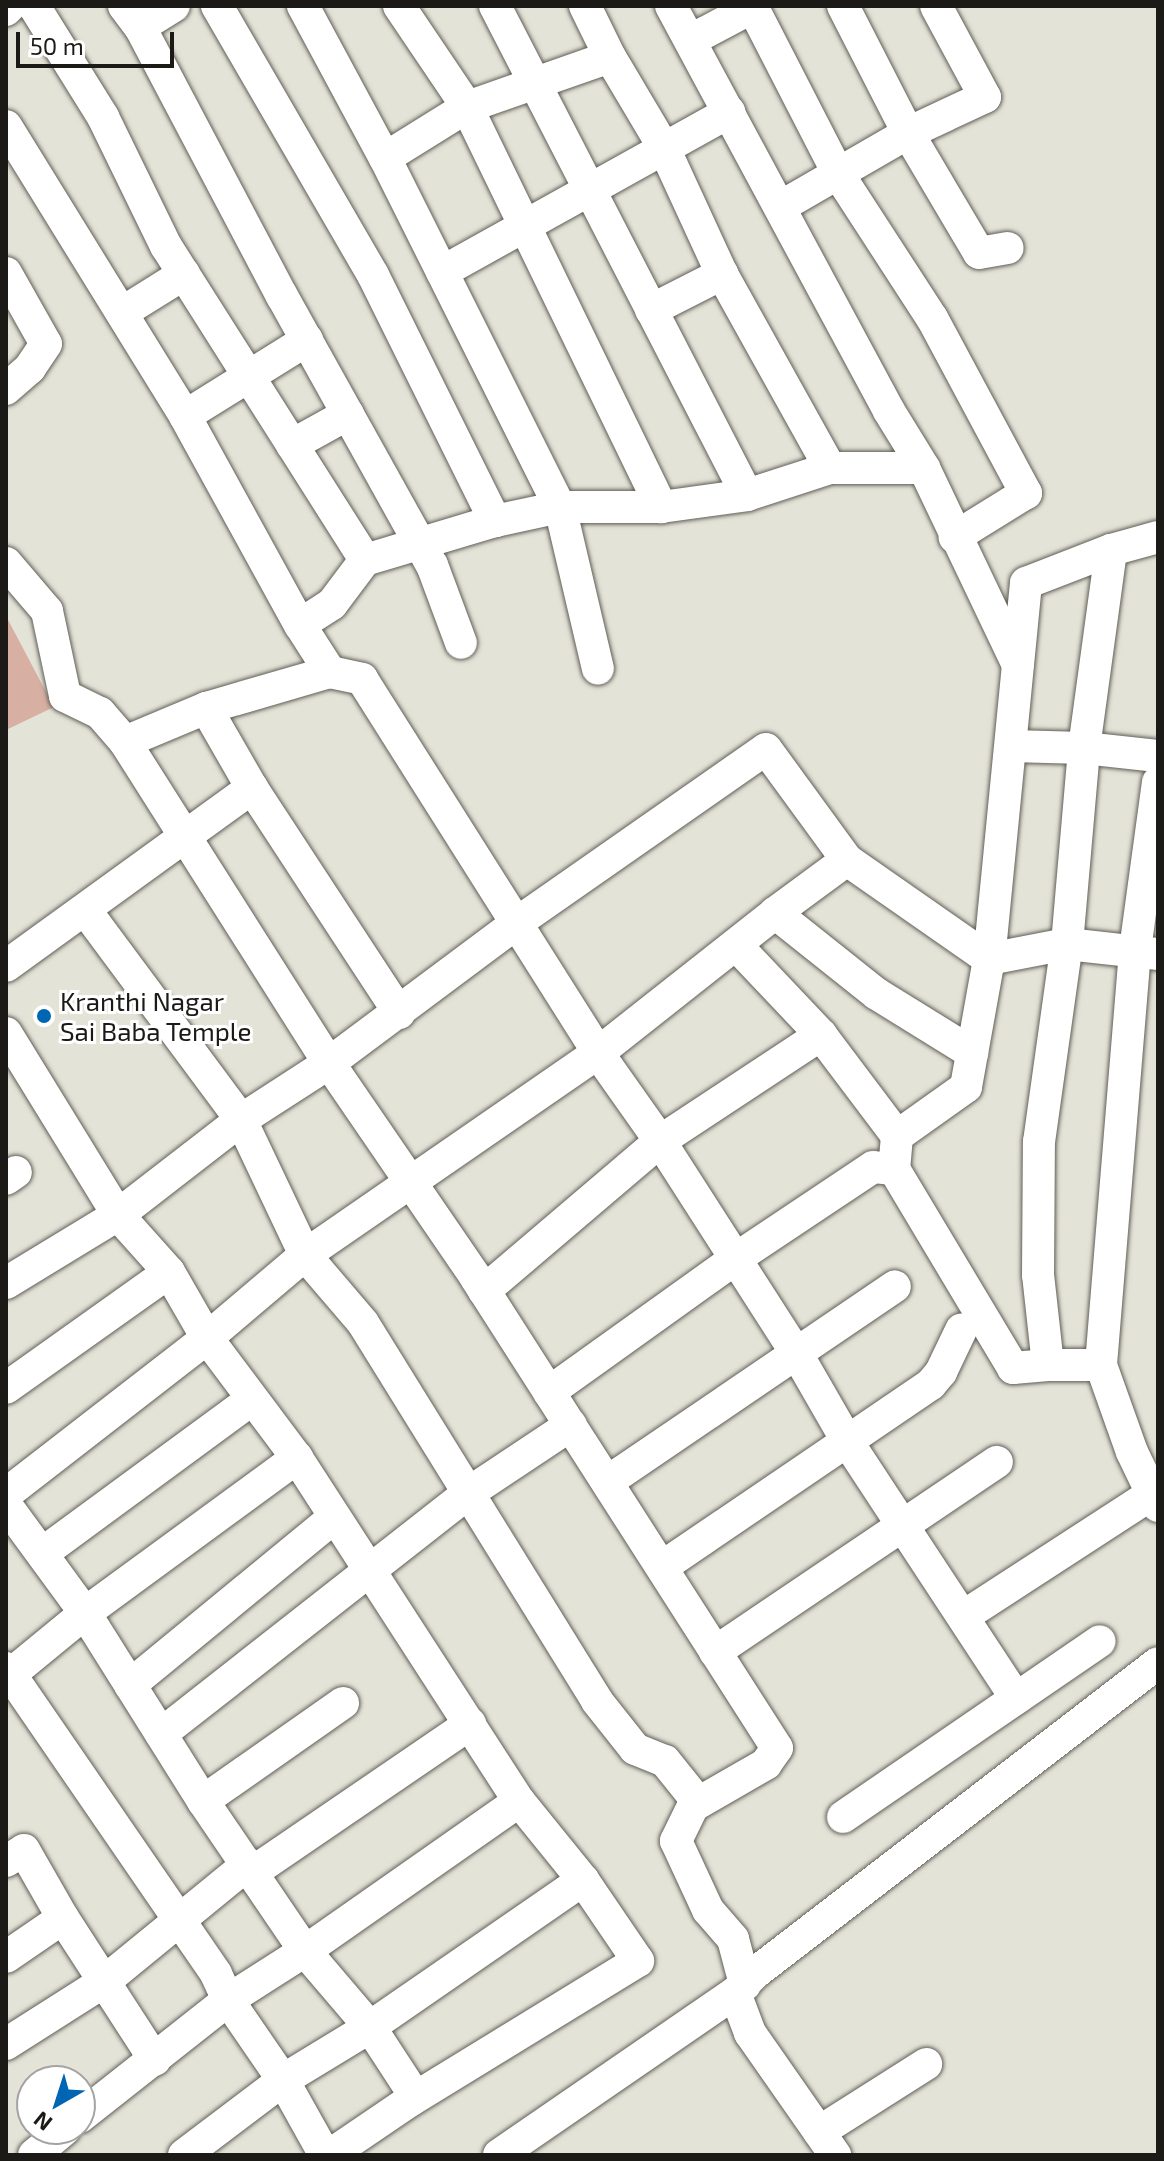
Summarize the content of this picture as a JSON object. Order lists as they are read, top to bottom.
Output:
{
  "places": ["Kranthi Nagar Sai Baba Temple"],
  "scale_bar": "50 m",
  "north": "bottom left"
}
